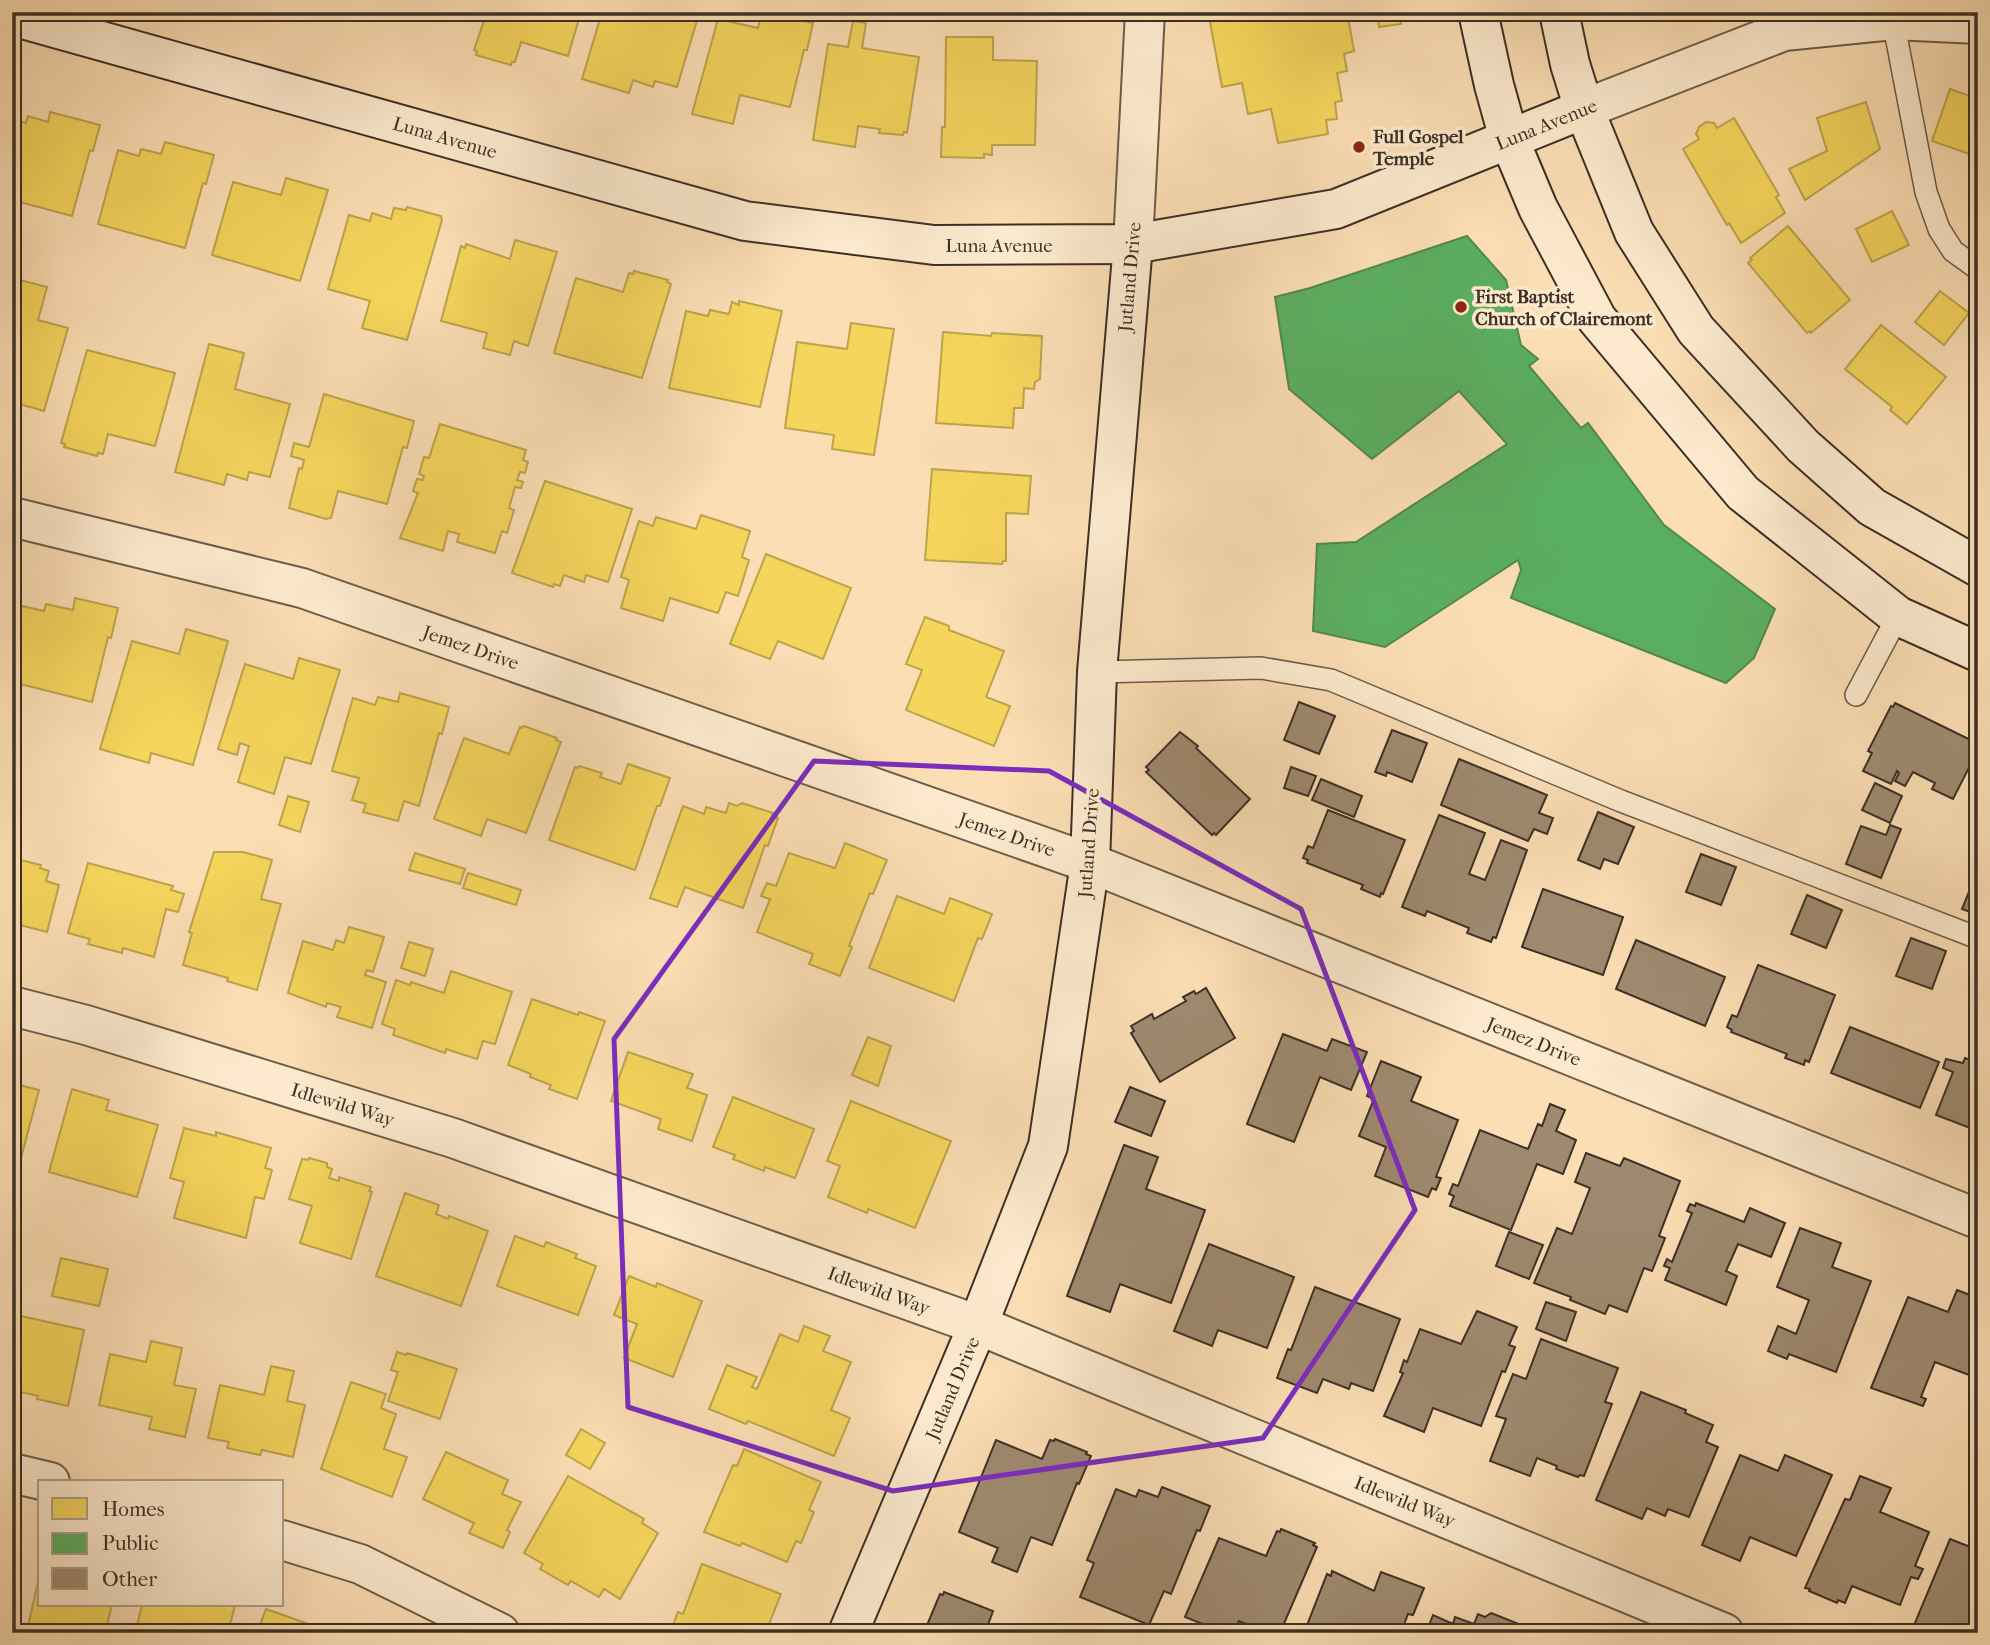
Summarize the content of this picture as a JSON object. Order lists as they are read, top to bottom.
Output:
{
  "streets": {
    "street": [
      "Luna Avenue",
      "Jutland Drive",
      "Jemez Drive",
      "Idlewild Way"
    ]
  },
  "crossings": [
    ["Luna Avenue", "Jutland Drive"],
    ["Jutland Drive", "Jemez Drive"],
    ["Jutland Drive", "Idlewild Way"]
  ],
  "places": ["Full Gospel Temple", "First Baptist Church of Clairemont"],
  "legend": ["Homes", "Public", "Other"]
}
